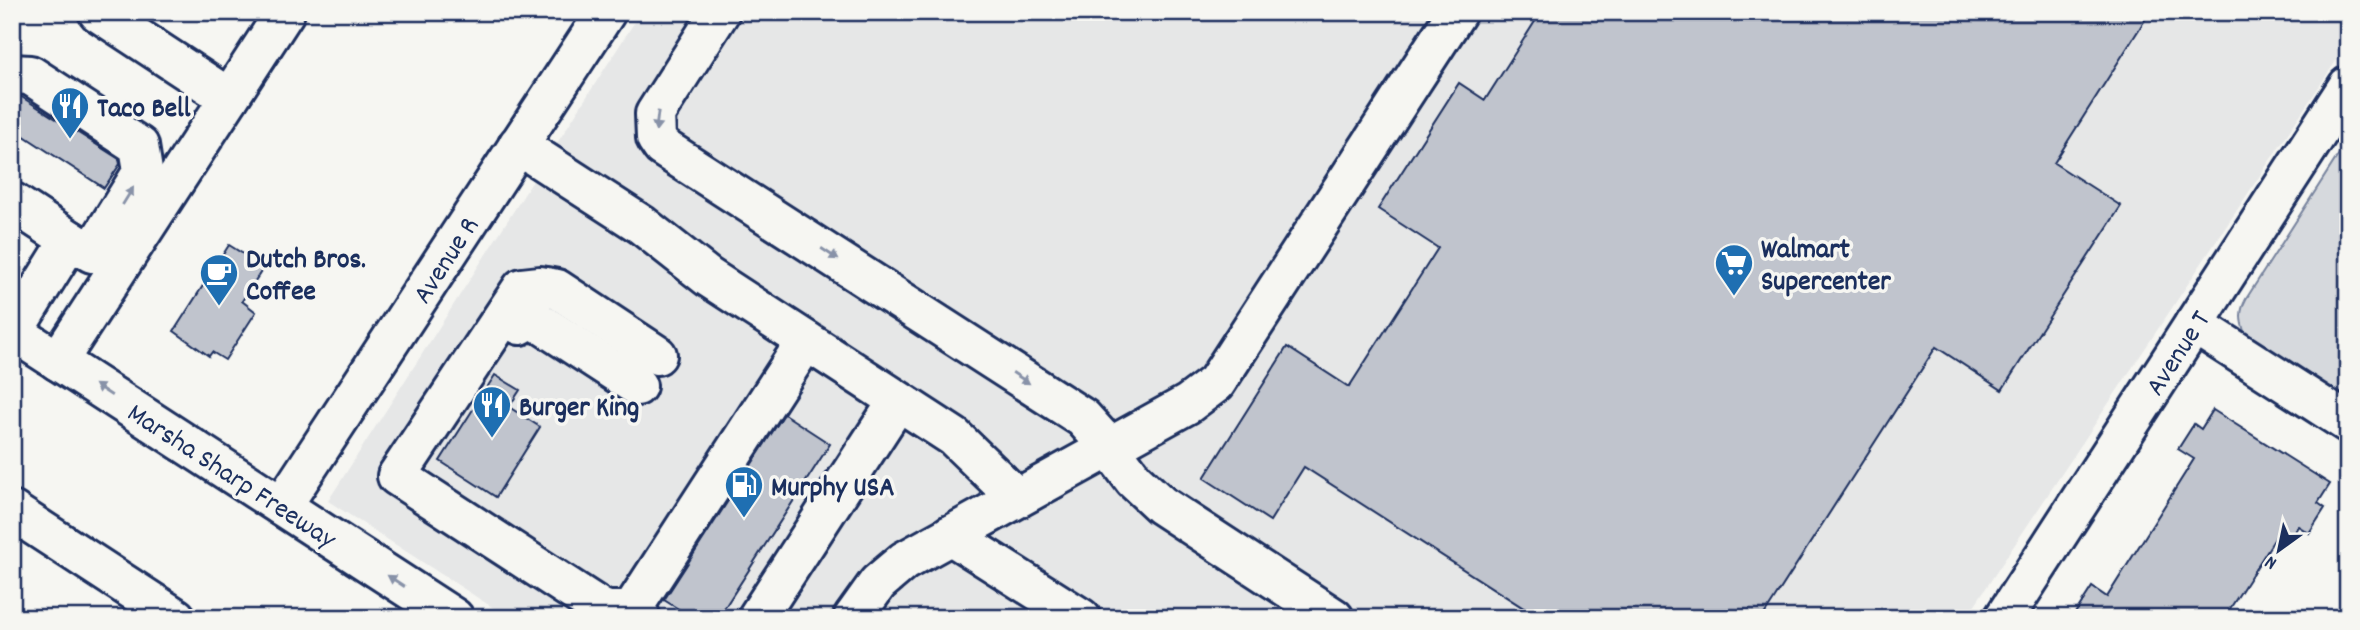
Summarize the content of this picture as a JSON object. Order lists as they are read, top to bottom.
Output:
{
  "streets": {
    "main road": ["Avenue R", "Avenue T", "Marsha Sharp Freeway"]
  },
  "crossings": [
    ["Avenue R", "Marsha Sharp Freeway"]
  ],
  "places": {
    "restaurant": ["Taco Bell", "Burger King"],
    "supermarket": ["Walmart Supercenter"],
    "cafe": ["Dutch Bros. Coffee"],
    "fuel station": ["Murphy USA"]
  },
  "north": "bottom left"
}
